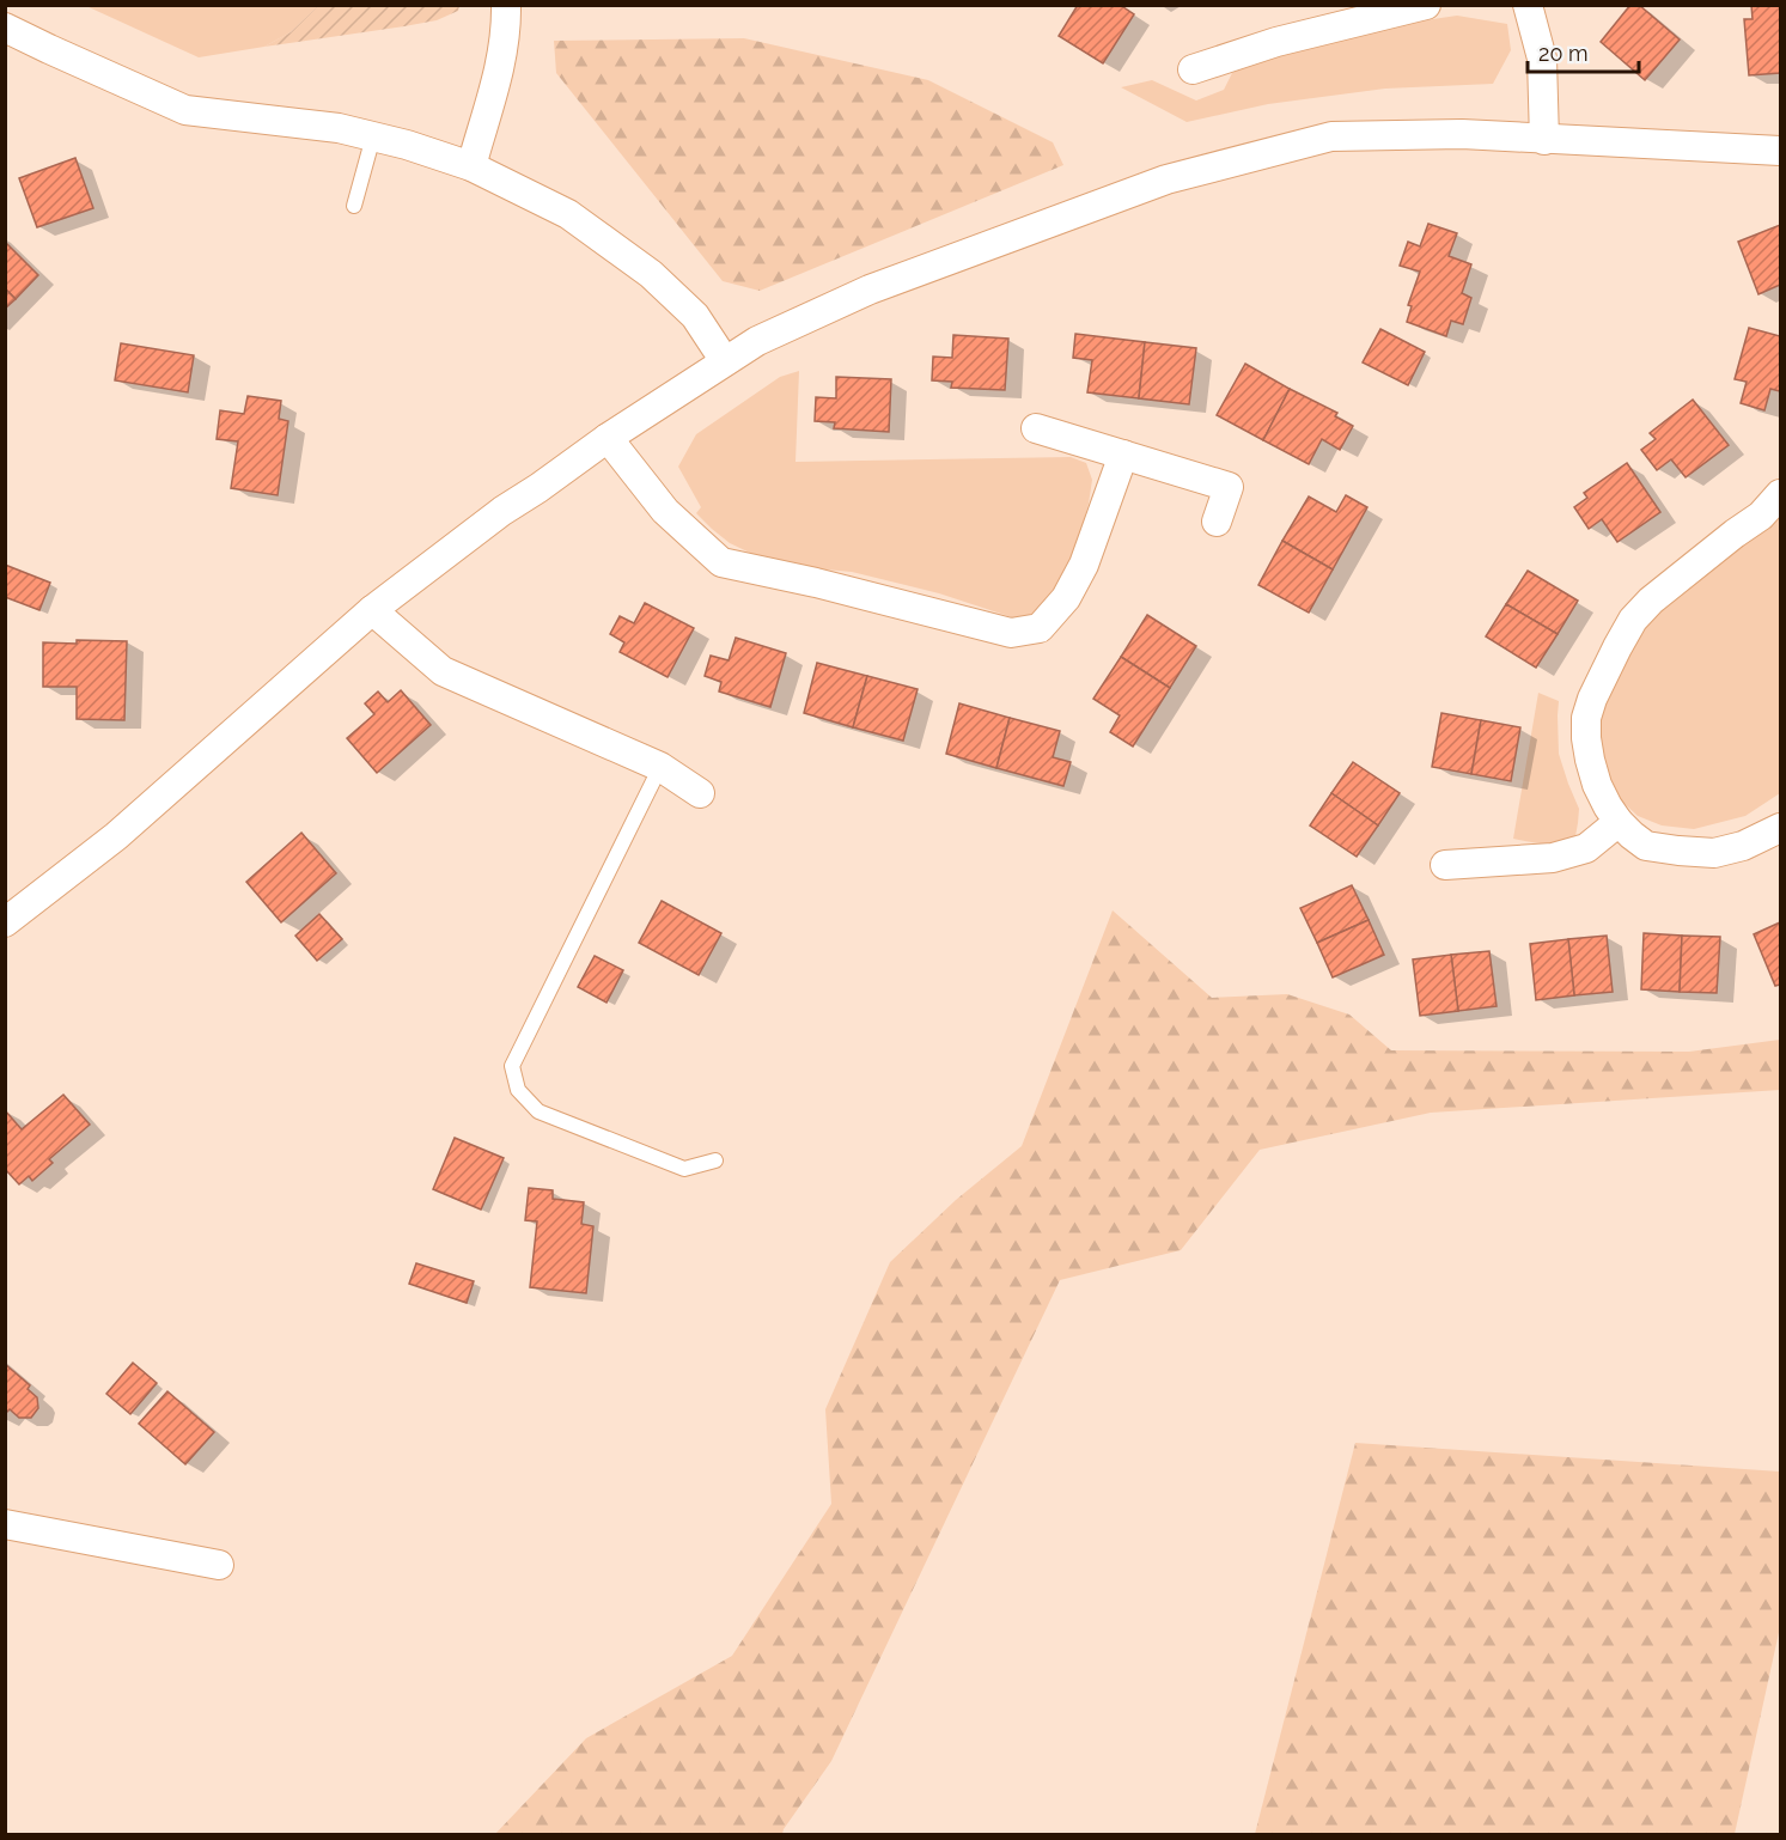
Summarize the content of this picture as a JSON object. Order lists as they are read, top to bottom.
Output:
{
  "scale_bar": "20 m"
}
